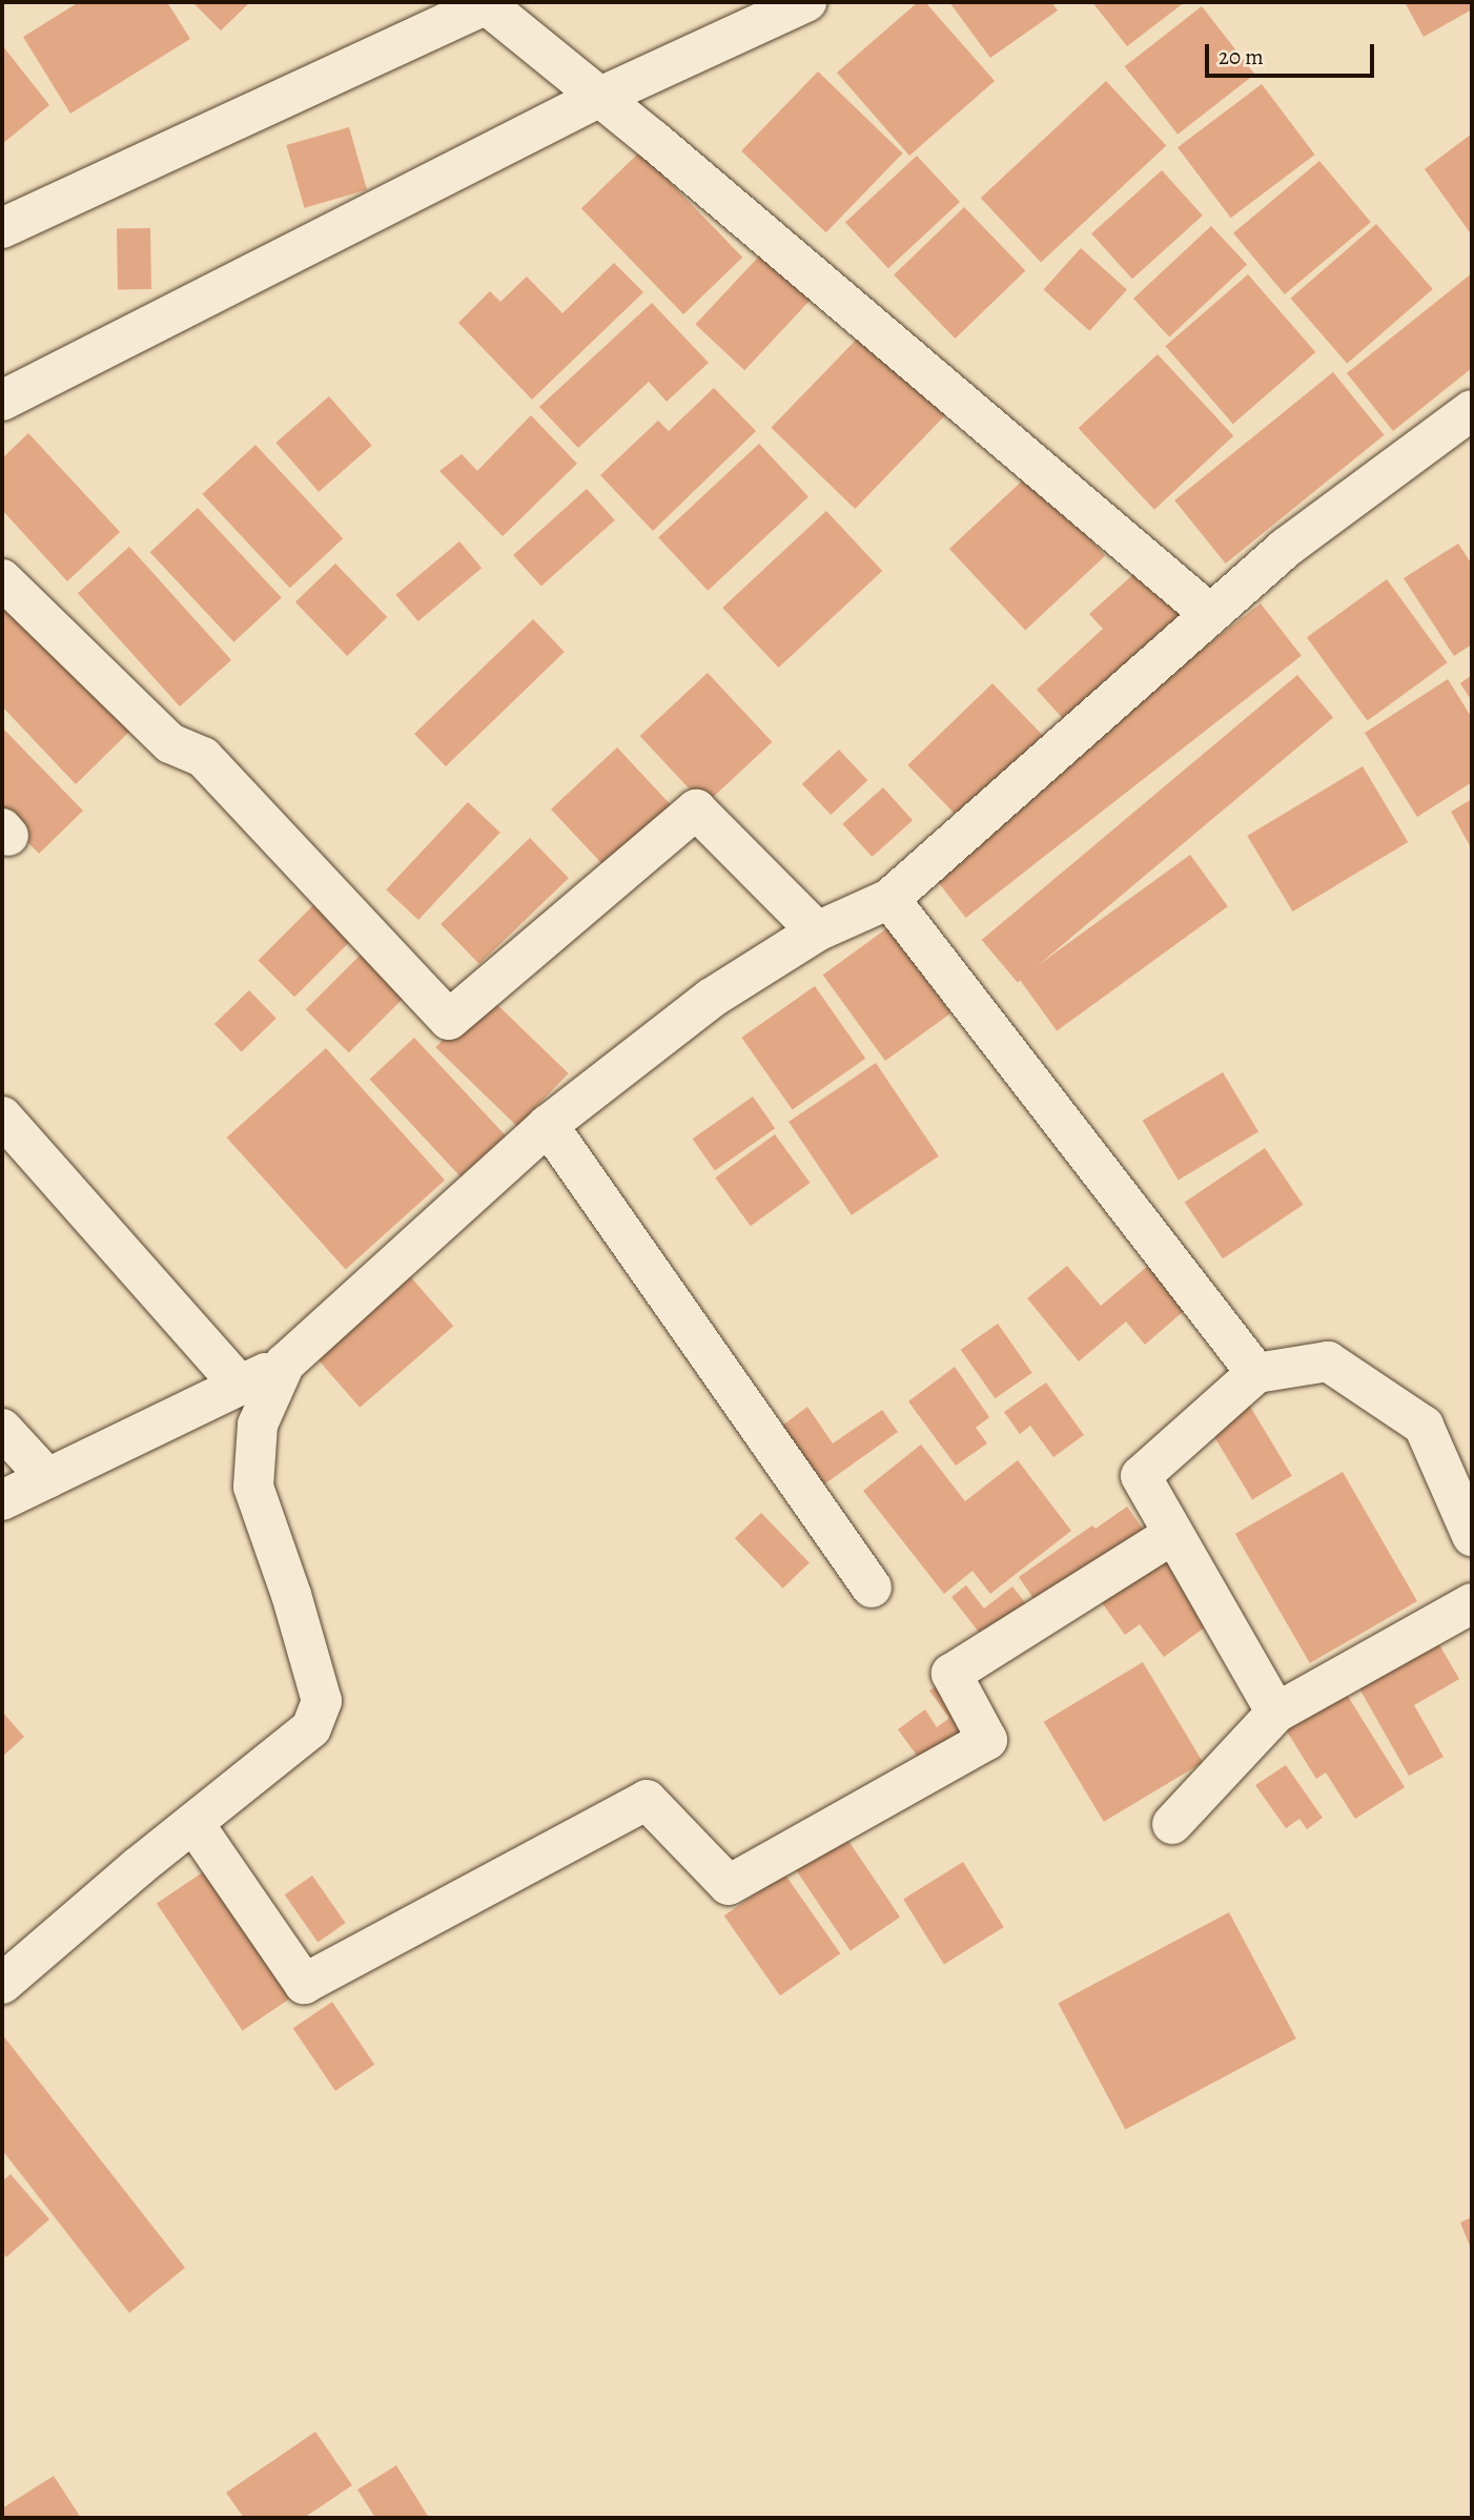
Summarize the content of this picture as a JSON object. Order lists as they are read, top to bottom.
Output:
{
  "scale_bar": "20 m"
}
